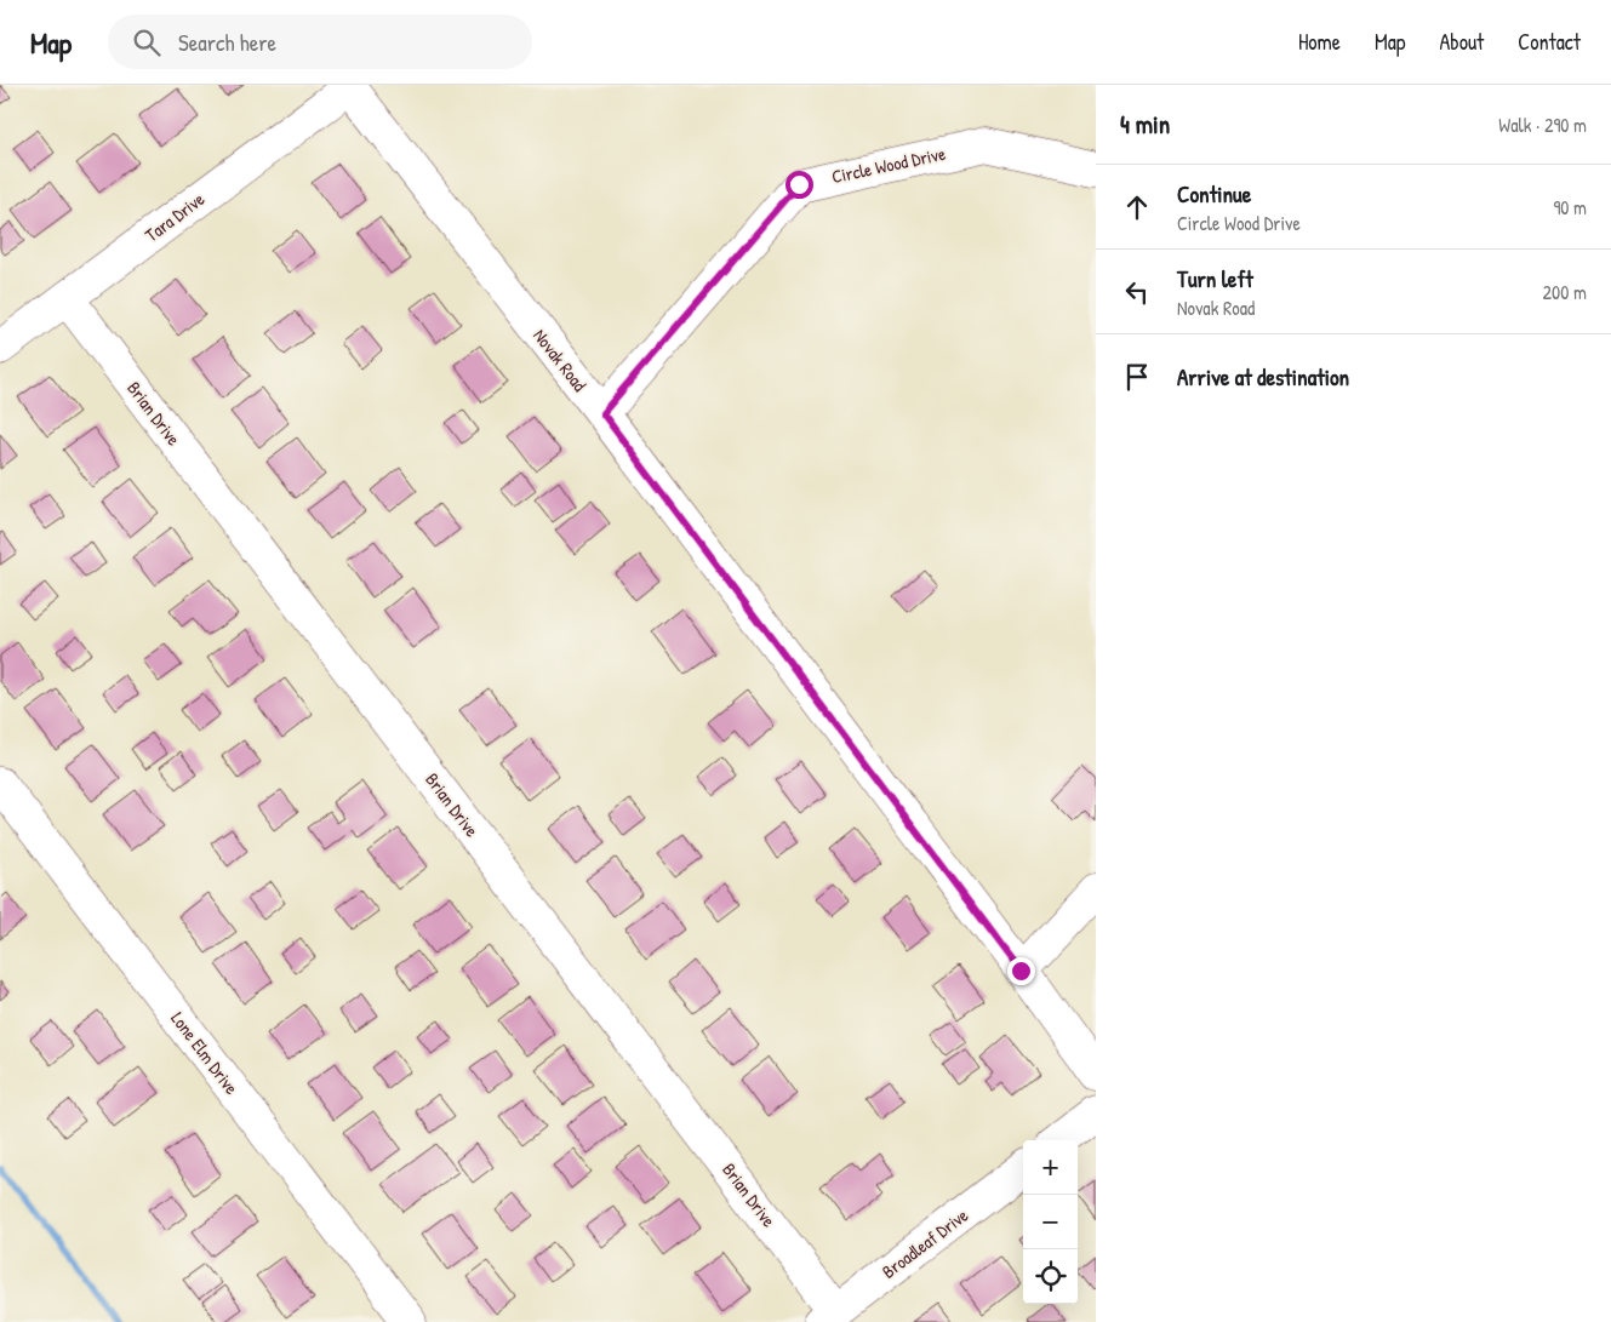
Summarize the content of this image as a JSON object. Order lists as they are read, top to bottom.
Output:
{
  "streets": {
    "street": [
      "Circle Wood Drive",
      "Tara Drive",
      "Novak Road",
      "Brian Drive",
      "Lone Elm Drive",
      "Broadleaf Drive"
    ]
  },
  "crossings": [
    ["Circle Wood Drive", "Novak Road"],
    ["Tara Drive", "Novak Road"],
    ["Tara Drive", "Brian Drive"],
    ["Brian Drive", "Broadleaf Drive"]
  ],
  "page": {
    "header": "Map",
    "search": "Search here",
    "nav": [
      "Home",
      "Map",
      "About",
      "Contact"
    ],
    "heading": ["4 min", "Walk · 290 m"],
    "list": [
      ["Continue", "Circle Wood Drive", "90 m"],
      ["Turn left", "Novak Road", "200 m"],
      "Arrive at destination"
    ],
    "map_buttons": ["+", "−"]
  }
}
